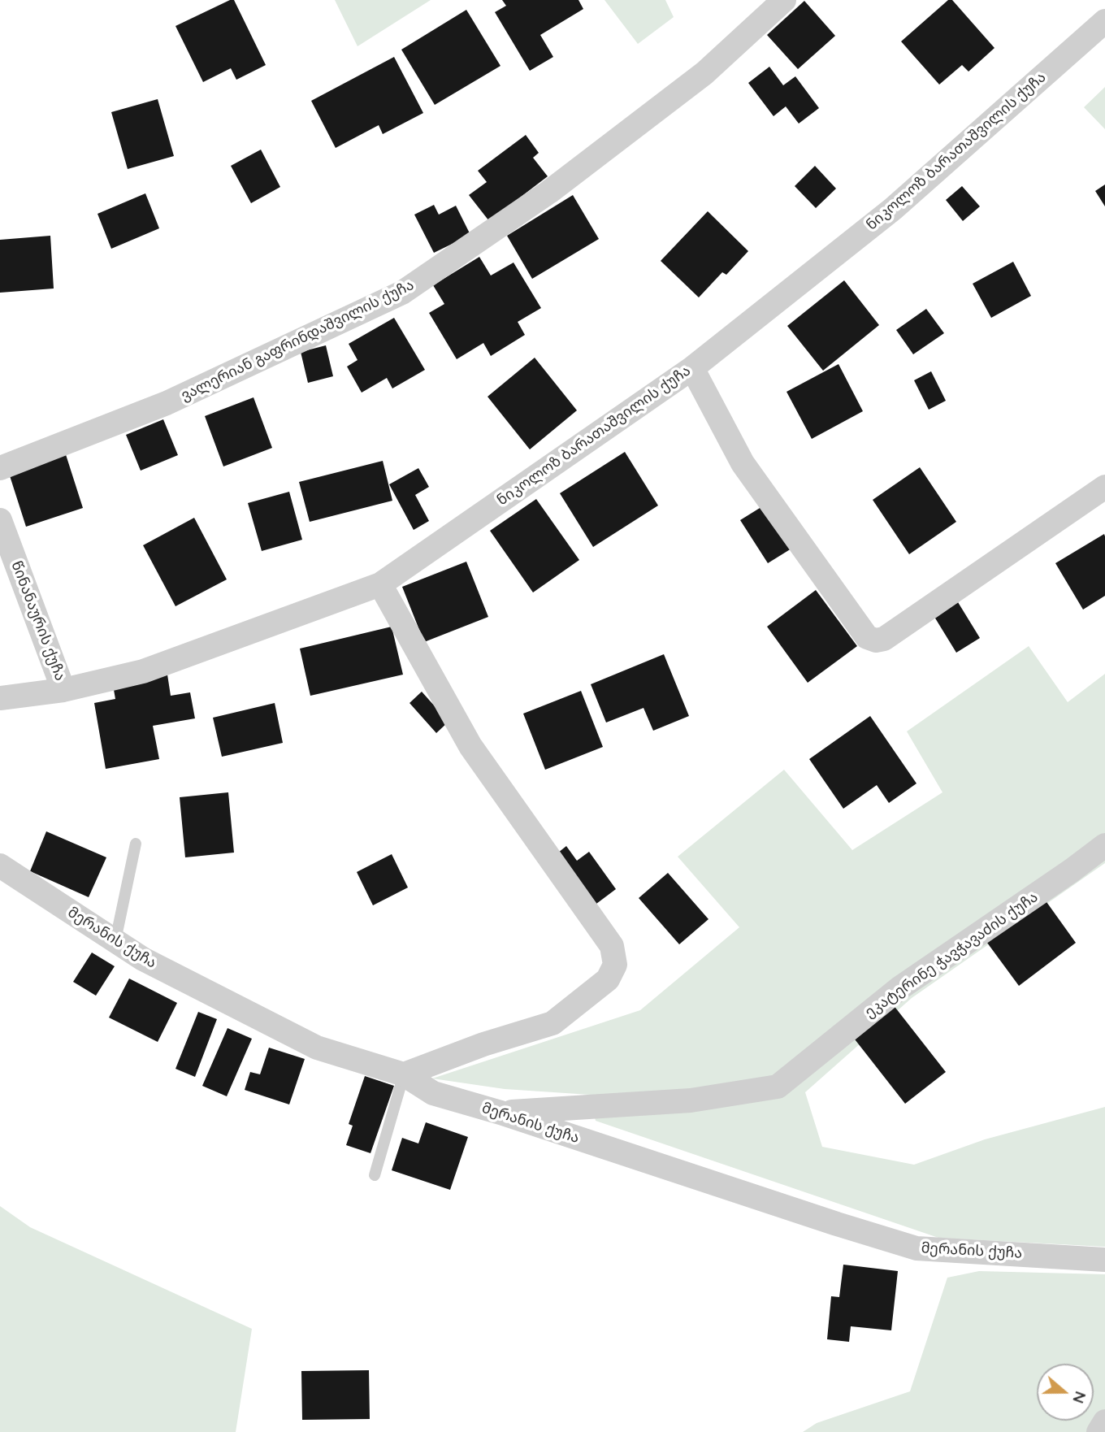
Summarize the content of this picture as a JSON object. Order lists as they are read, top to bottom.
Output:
{
  "streets": {
    "street": [
      "ნიკოლოზ ბარათაშვილის ქუჩა",
      "ვალერიან გაფრინდაშვილის ქუჩა",
      "წინანაურის ქუჩა",
      "მერანის ქუჩა",
      "ეკატერინე ჭავჭავაძის ქუჩა"
    ]
  },
  "crossings": [
    ["ნიკოლოზ ბარათაშვილის ქუჩა", "წინანაურის ქუჩა"],
    ["მერანის ქუჩა", "ეკატერინე ჭავჭავაძის ქუჩა"]
  ],
  "north": "right"
}
